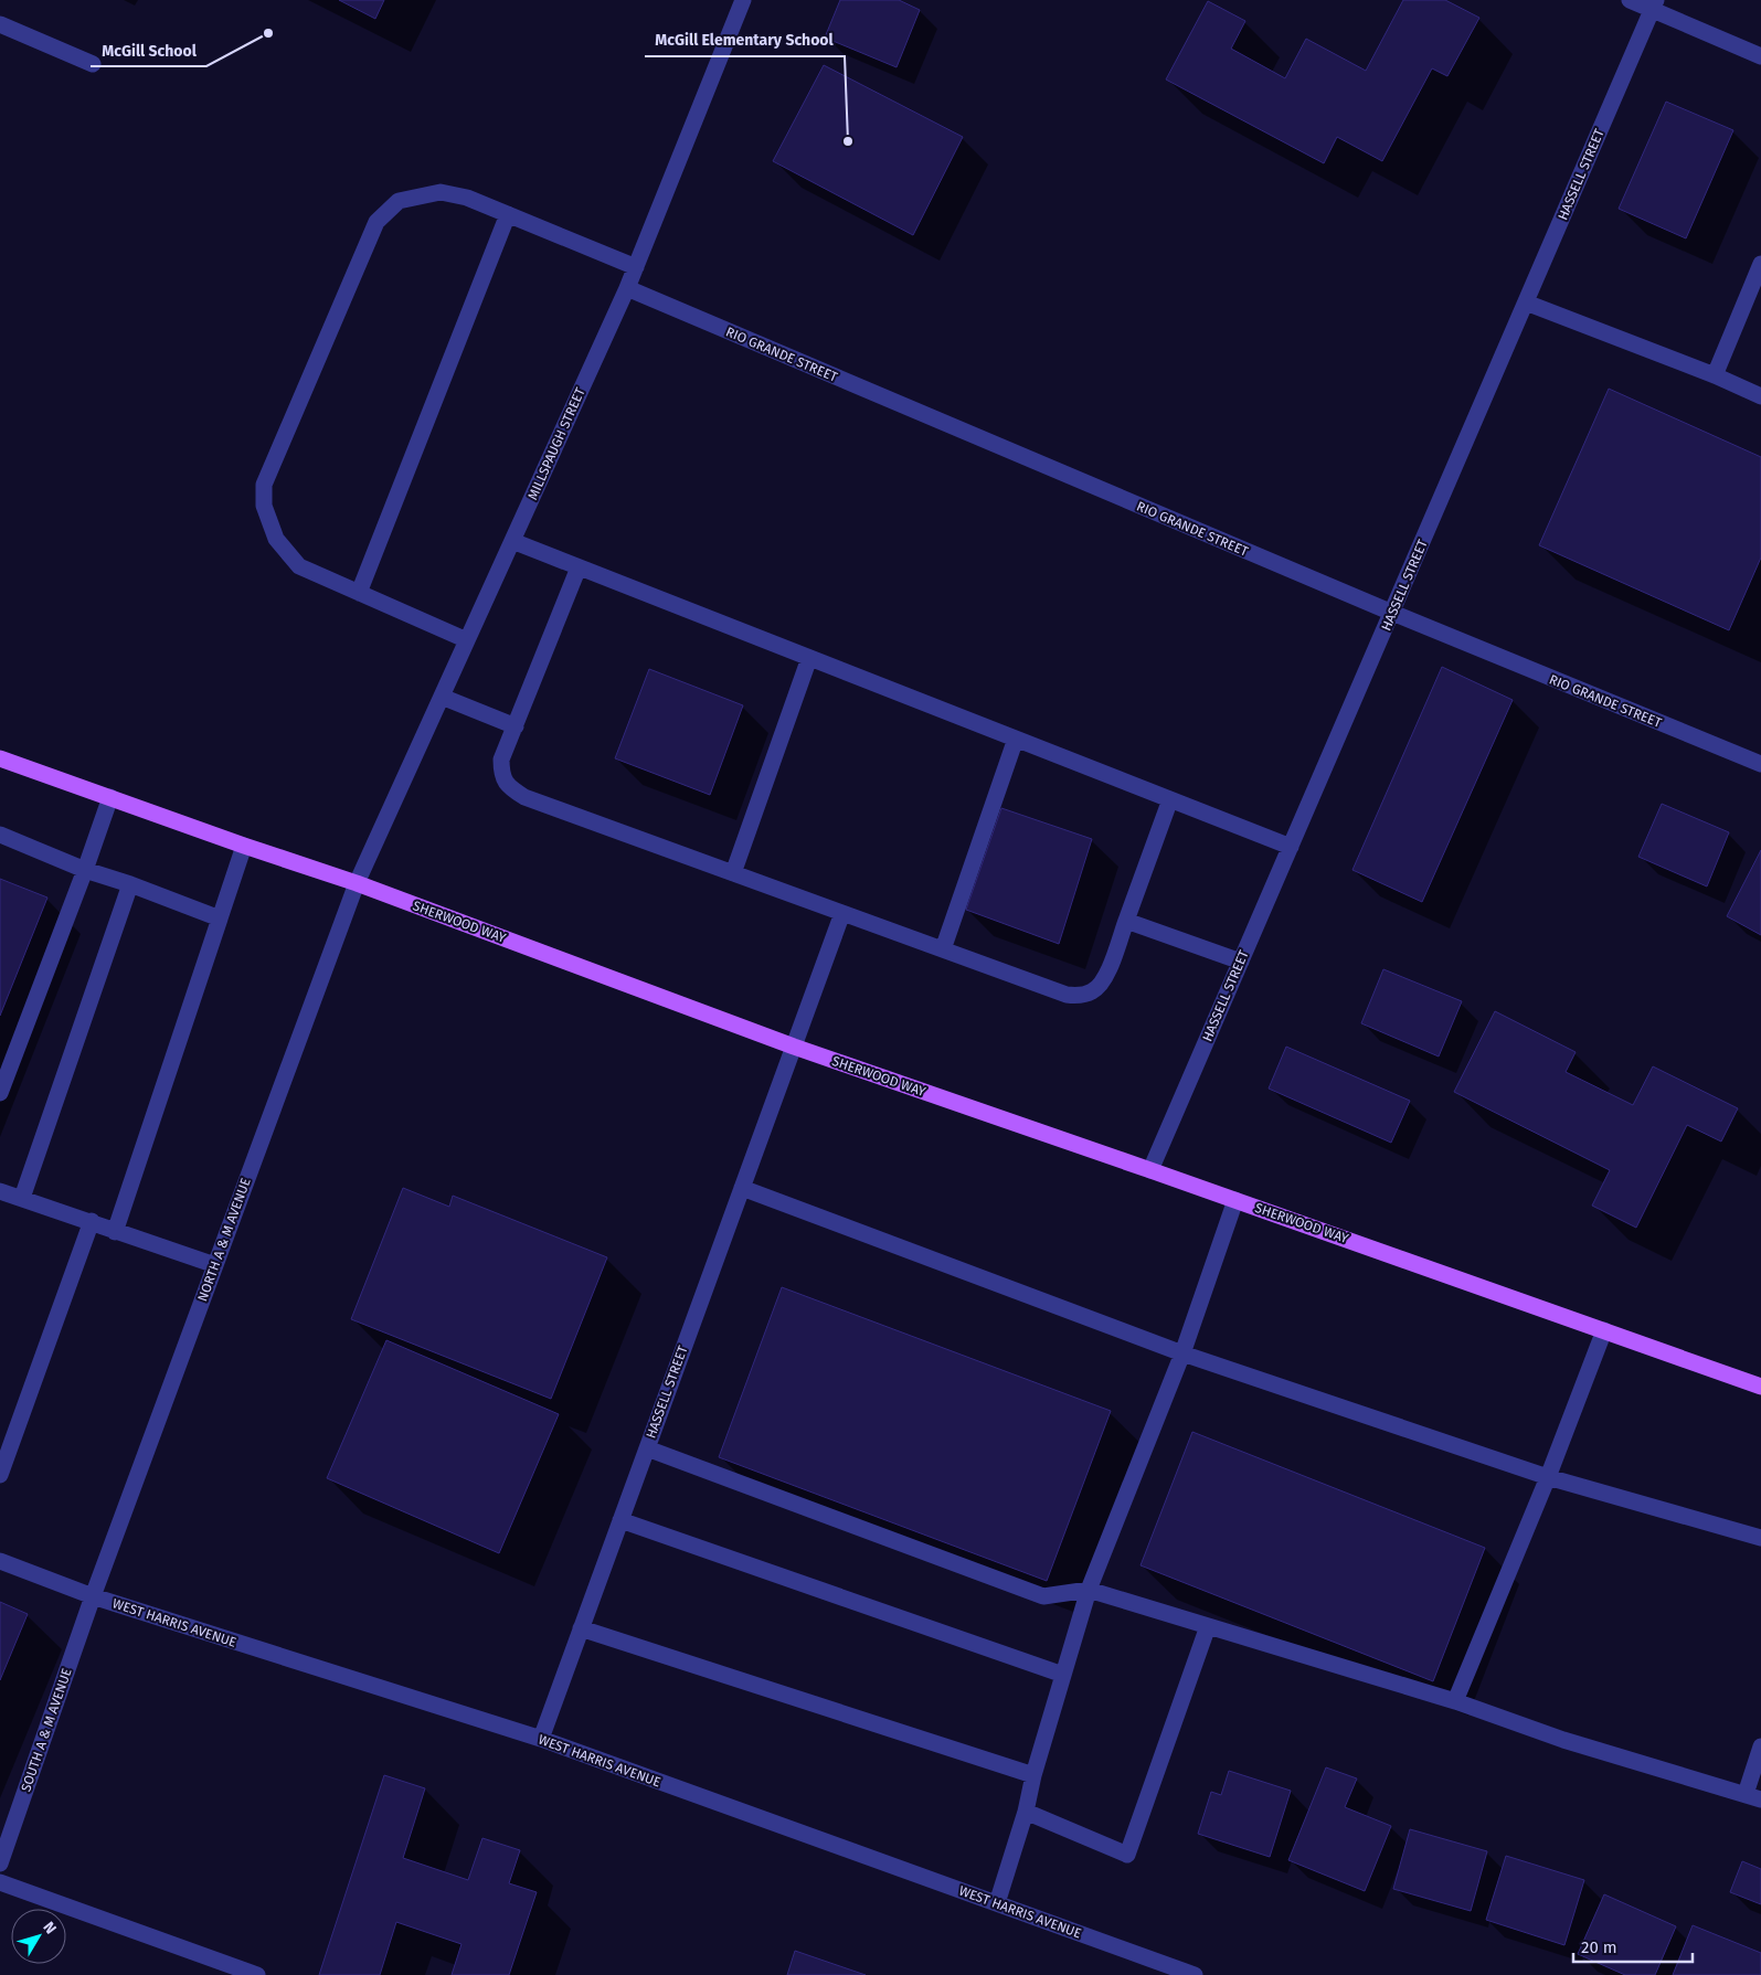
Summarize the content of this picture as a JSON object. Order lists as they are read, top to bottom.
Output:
{
  "streets": {
    "main road": ["SHERWOOD WAY"],
    "street": [
      "HASSELL STREET",
      "RIO GRANDE STREET",
      "MILLSPAUGH STREET",
      "NORTH A & M AVENUE",
      "WEST HARRIS AVENUE",
      "SOUTH A & M AVENUE"
    ]
  },
  "crossings": [
    ["HASSELL STREET", "RIO GRANDE STREET"],
    ["HASSELL STREET", "SHERWOOD WAY"],
    ["HASSELL STREET", "WEST HARRIS AVENUE"],
    ["RIO GRANDE STREET", "MILLSPAUGH STREET"],
    ["MILLSPAUGH STREET", "SHERWOOD WAY"],
    ["MILLSPAUGH STREET", "NORTH A & M AVENUE"],
    ["SHERWOOD WAY", "NORTH A & M AVENUE"],
    ["NORTH A & M AVENUE", "WEST HARRIS AVENUE"],
    ["NORTH A & M AVENUE", "SOUTH A & M AVENUE"],
    ["WEST HARRIS AVENUE", "SOUTH A & M AVENUE"]
  ],
  "places": ["McGill School", "McGill Elementary School"],
  "scale_bar": "20 m",
  "north": "top right"
}
